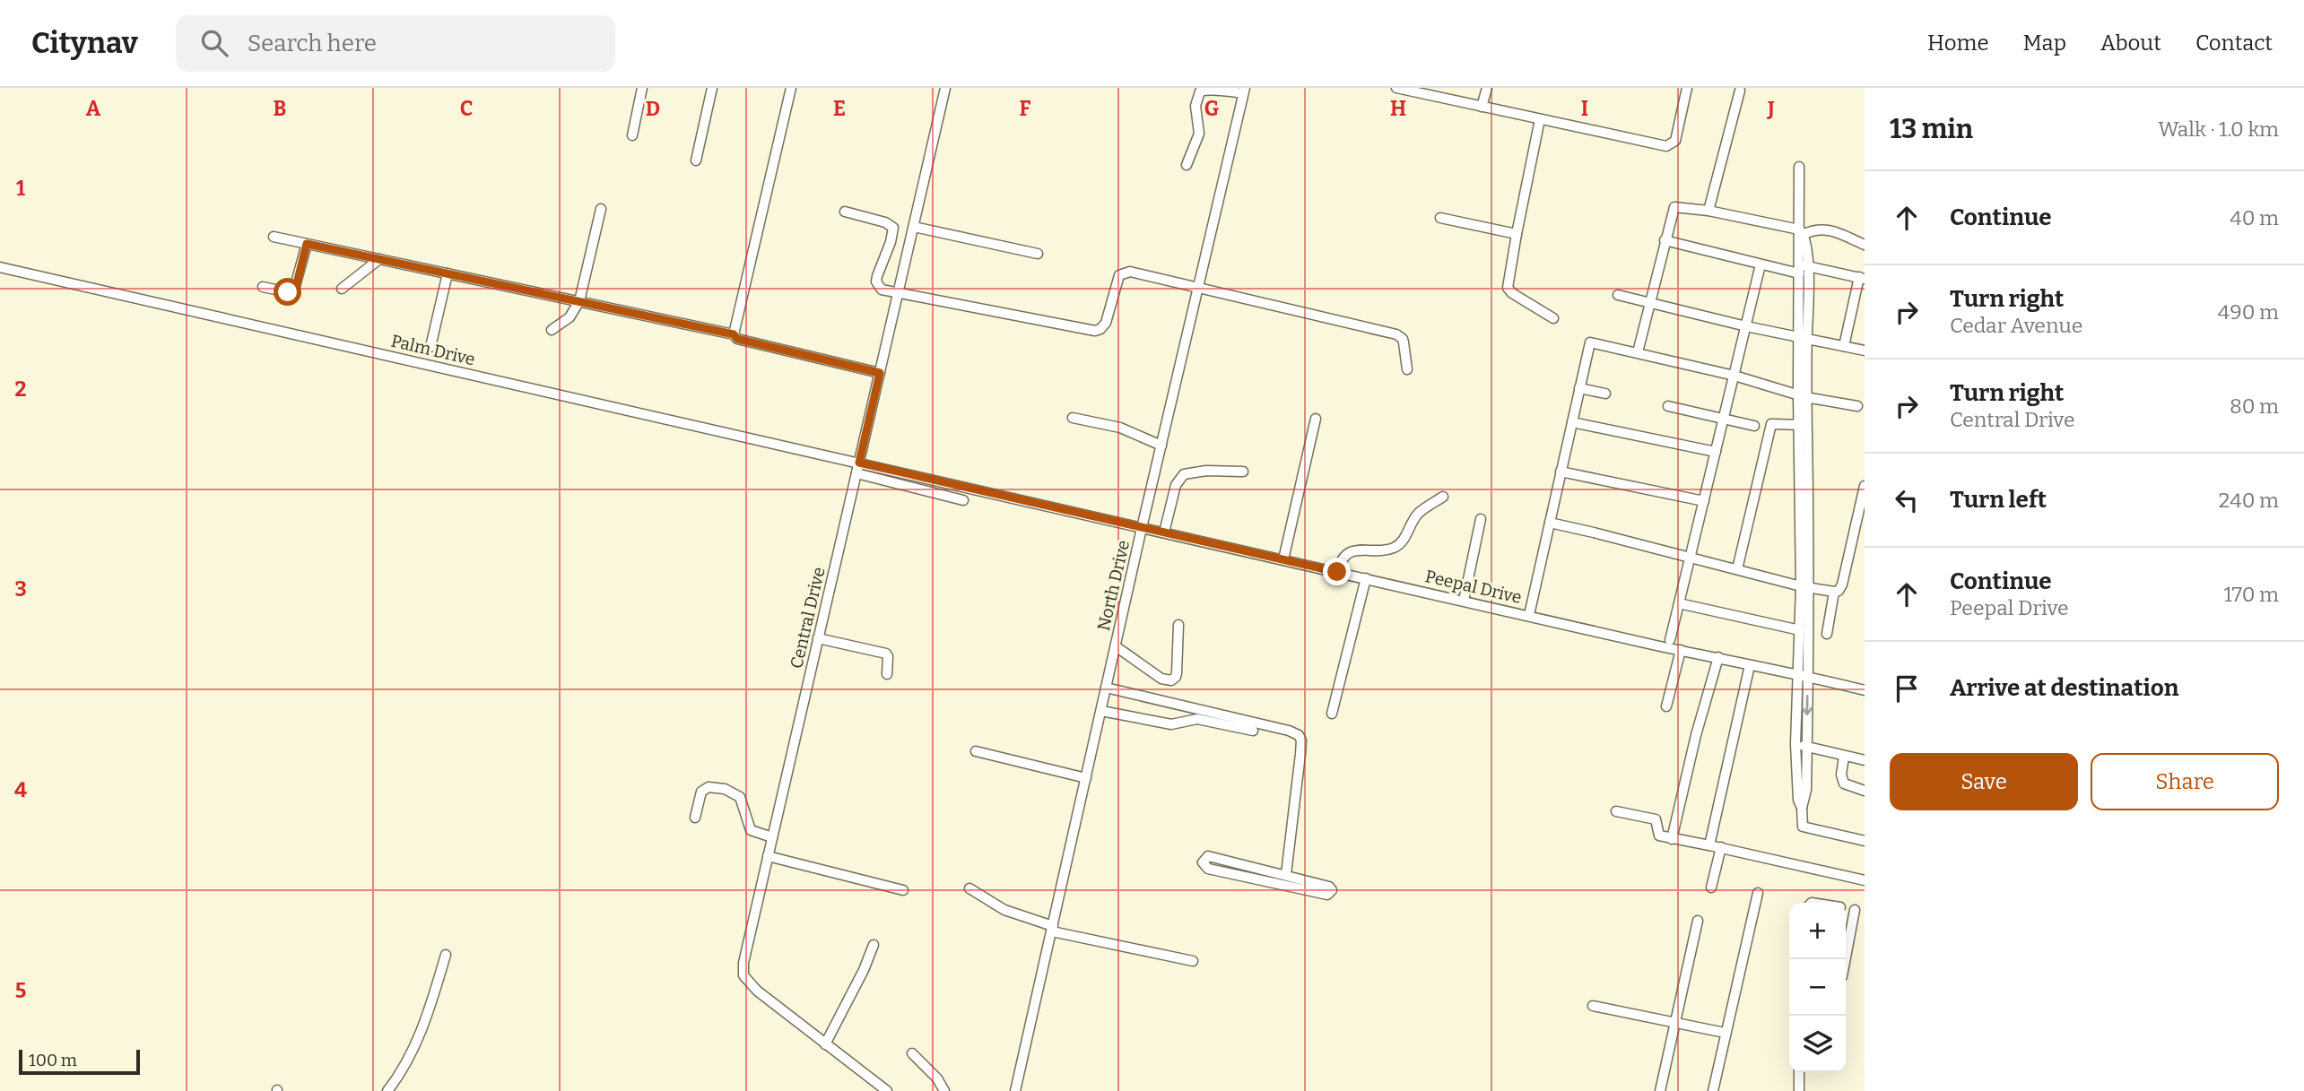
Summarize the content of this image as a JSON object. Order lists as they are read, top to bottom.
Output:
{
  "streets": {
    "street": [
      "Palm Drive",
      "North Drive",
      "Peepal Drive",
      "Central Drive"
    ]
  },
  "crossings": [
    ["Palm Drive", "North Drive"],
    ["Palm Drive", "Peepal Drive"],
    ["Palm Drive", "Central Drive"],
    ["North Drive", "Peepal Drive"]
  ],
  "scale_bar": "100 m",
  "page": {
    "header": "Citynav",
    "search": "Search here",
    "nav": [
      "Home",
      "Map",
      "About",
      "Contact"
    ],
    "heading": ["13 min", "Walk · 1.0 km"],
    "list": [
      ["Continue", "40 m"],
      ["Turn right", "Cedar Avenue", "490 m"],
      ["Turn right", "Central Drive", "80 m"],
      ["Turn left", "240 m"],
      ["Continue", "Peepal Drive", "170 m"],
      "Arrive at destination"
    ],
    "buttons": ["Save", "Share"],
    "map_buttons": ["+", "−"],
    "scale": "100 m"
  },
  "grid": {
    "columns": [
      "A",
      "B",
      "C",
      "D",
      "E",
      "F",
      "G",
      "H",
      "I",
      "J"
    ],
    "rows": [
      "1",
      "2",
      "3",
      "4",
      "5"
    ]
  }
}
